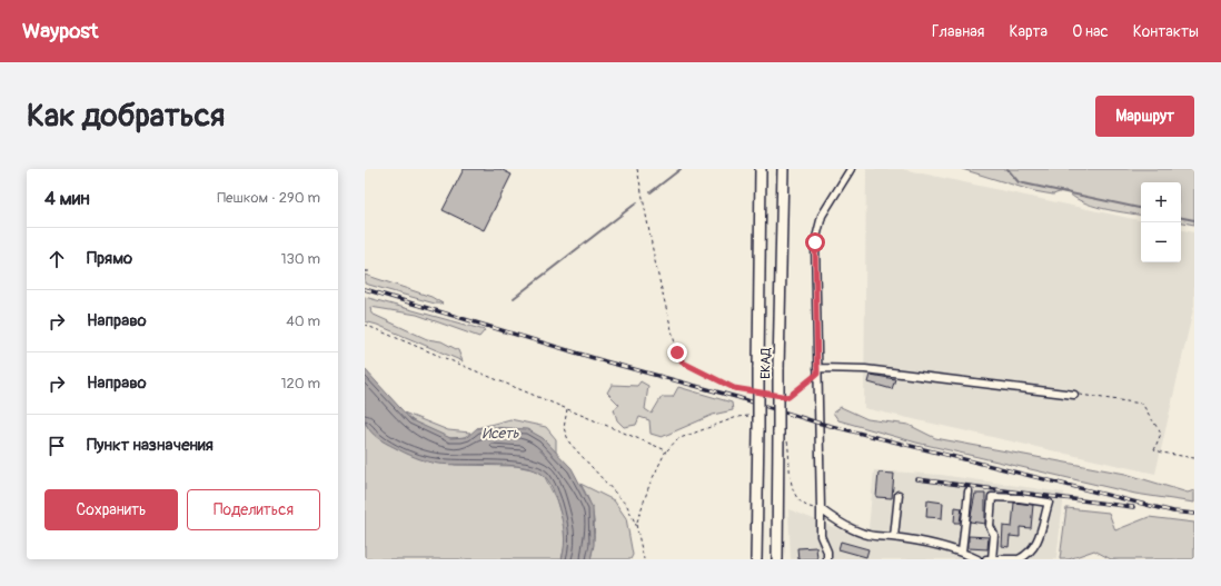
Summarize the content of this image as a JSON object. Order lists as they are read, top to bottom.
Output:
{
  "streets": {
    "highway": ["ЕКАД"]
  },
  "water": ["Исеть"],
  "page": {
    "header": "Waypost",
    "nav": [
      "Главная",
      "Карта",
      "О нас",
      "Контакты"
    ],
    "buttons": [
      "Маршрут",
      ["Сохранить", "Поделиться"]
    ],
    "title": "Как добраться",
    "heading": ["4 мин", "Пешком · 290 m"],
    "map_buttons": ["+", "−"],
    "list": [
      ["Прямо", "130 m"],
      ["Направо", "40 m"],
      ["Направо", "120 m"],
      "Пункт назначения"
    ]
  }
}
